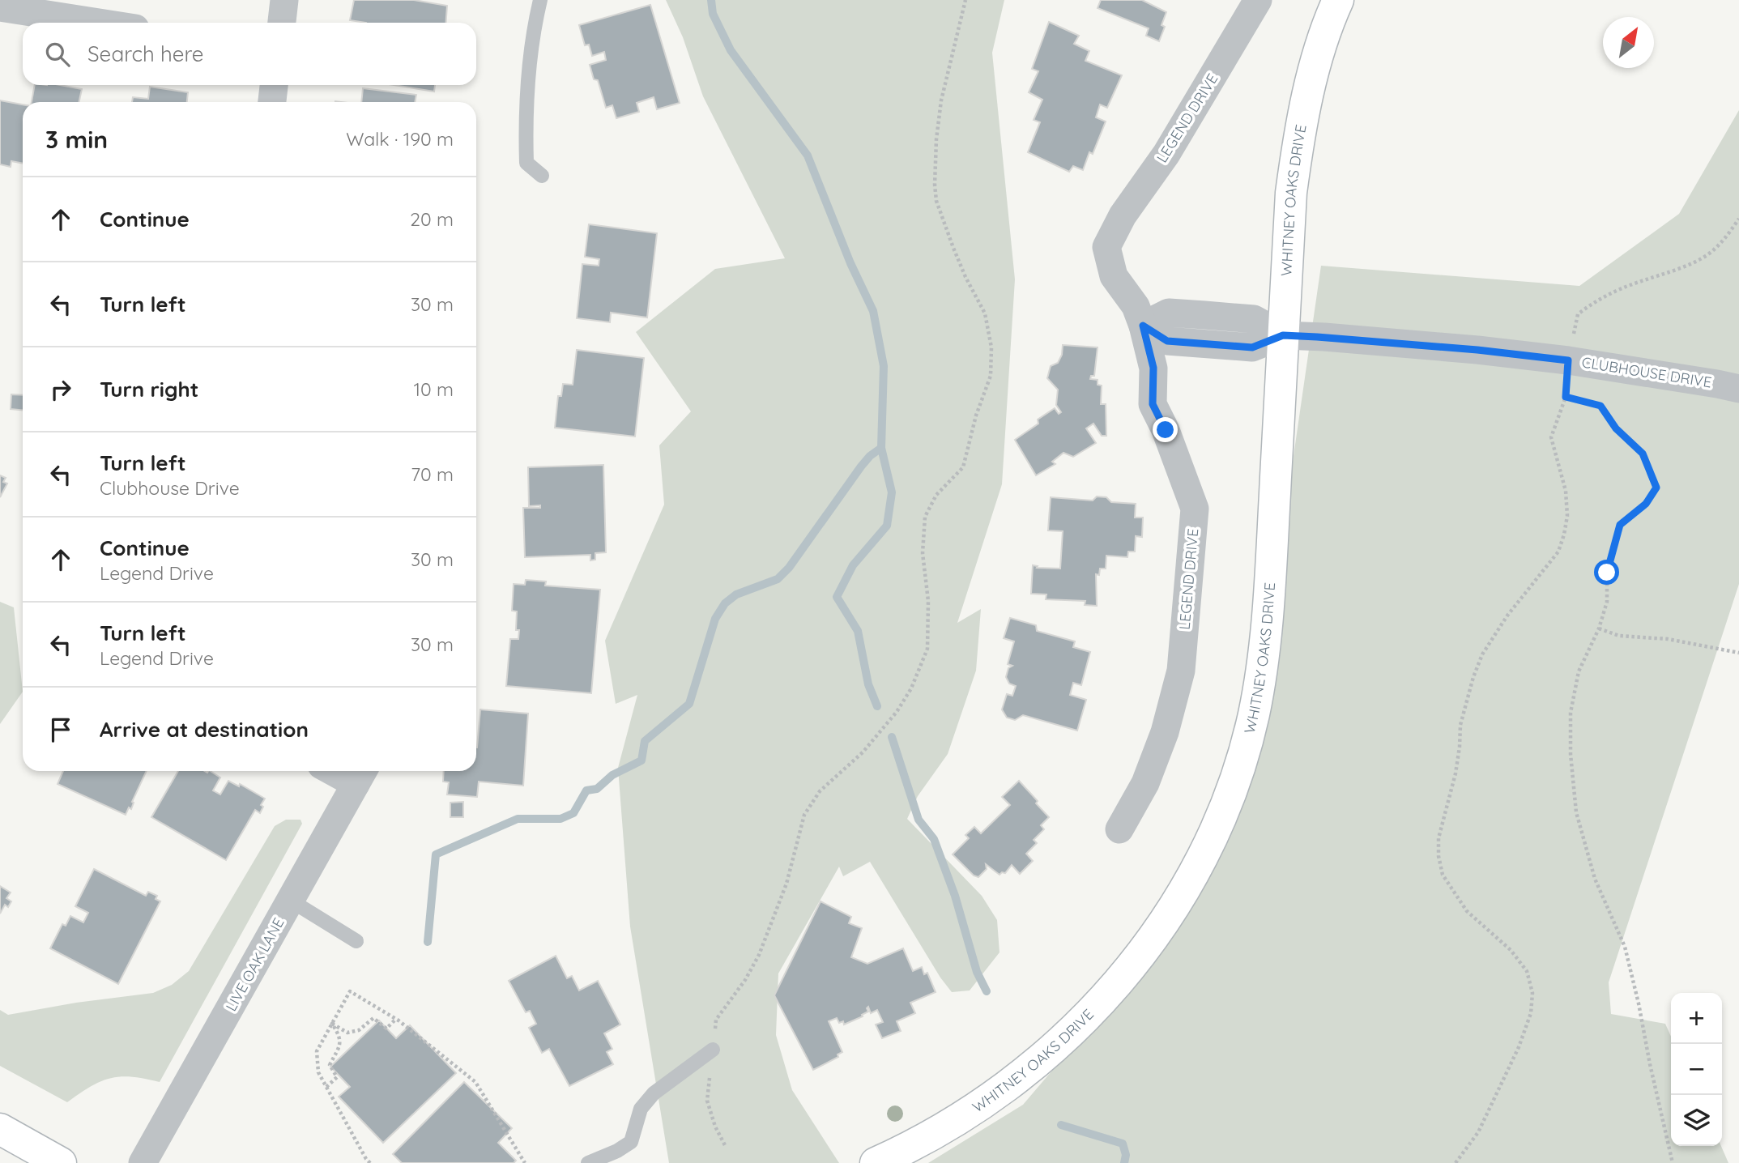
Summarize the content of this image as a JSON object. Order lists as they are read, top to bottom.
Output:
{
  "streets": {
    "street": [
      "LEGEND DRIVE",
      "WHITNEY OAKS DRIVE",
      "CLUBHOUSE DRIVE",
      "LIVE OAK LANE"
    ]
  },
  "crossings": [
    ["WHITNEY OAKS DRIVE", "CLUBHOUSE DRIVE"]
  ],
  "north": "top right",
  "page": {
    "search": "Search here",
    "heading": ["3 min", "Walk · 190 m"],
    "list": [
      ["Continue", "20 m"],
      ["Turn left", "30 m"],
      ["Turn right", "10 m"],
      ["Turn left", "Clubhouse Drive", "70 m"],
      ["Continue", "Legend Drive", "30 m"],
      ["Turn left", "Legend Drive", "30 m"],
      "Arrive at destination"
    ],
    "map_buttons": ["+", "−"]
  }
}
